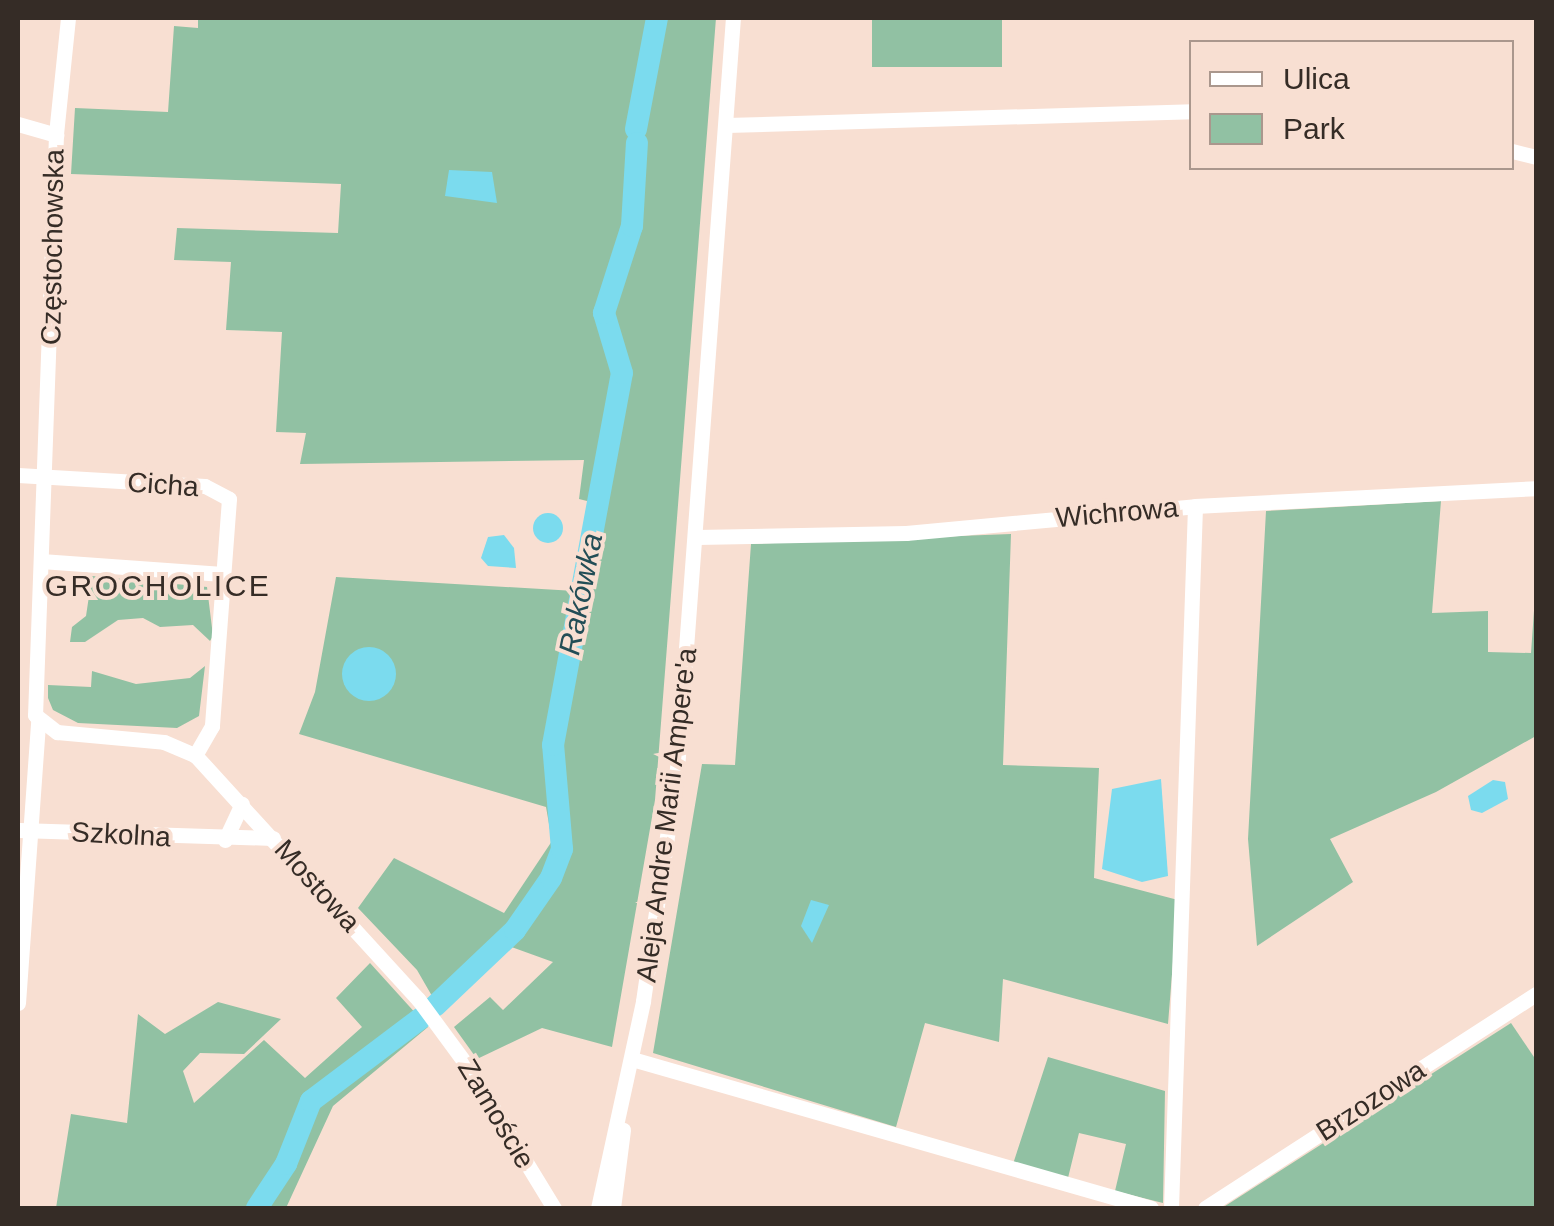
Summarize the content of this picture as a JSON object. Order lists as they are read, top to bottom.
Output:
{
  "streets": {
    "street": [
      "Częstochowska",
      "Cicha",
      "Wichrowa",
      "Aleja Andre Marii Ampere'a",
      "Szkolna",
      "Mostowa",
      "Brzozowa",
      "Zamoście"
    ]
  },
  "crossings": [
    ["Częstochowska", "Cicha"],
    ["Częstochowska", "Szkolna"],
    ["Wichrowa", "Aleja Andre Marii Ampere'a"],
    ["Szkolna", "Mostowa"],
    ["Mostowa", "Zamoście"]
  ],
  "districts": ["GROCHOLICE"],
  "water": ["Rakówka"],
  "legend": ["Ulica", "Park"]
}
